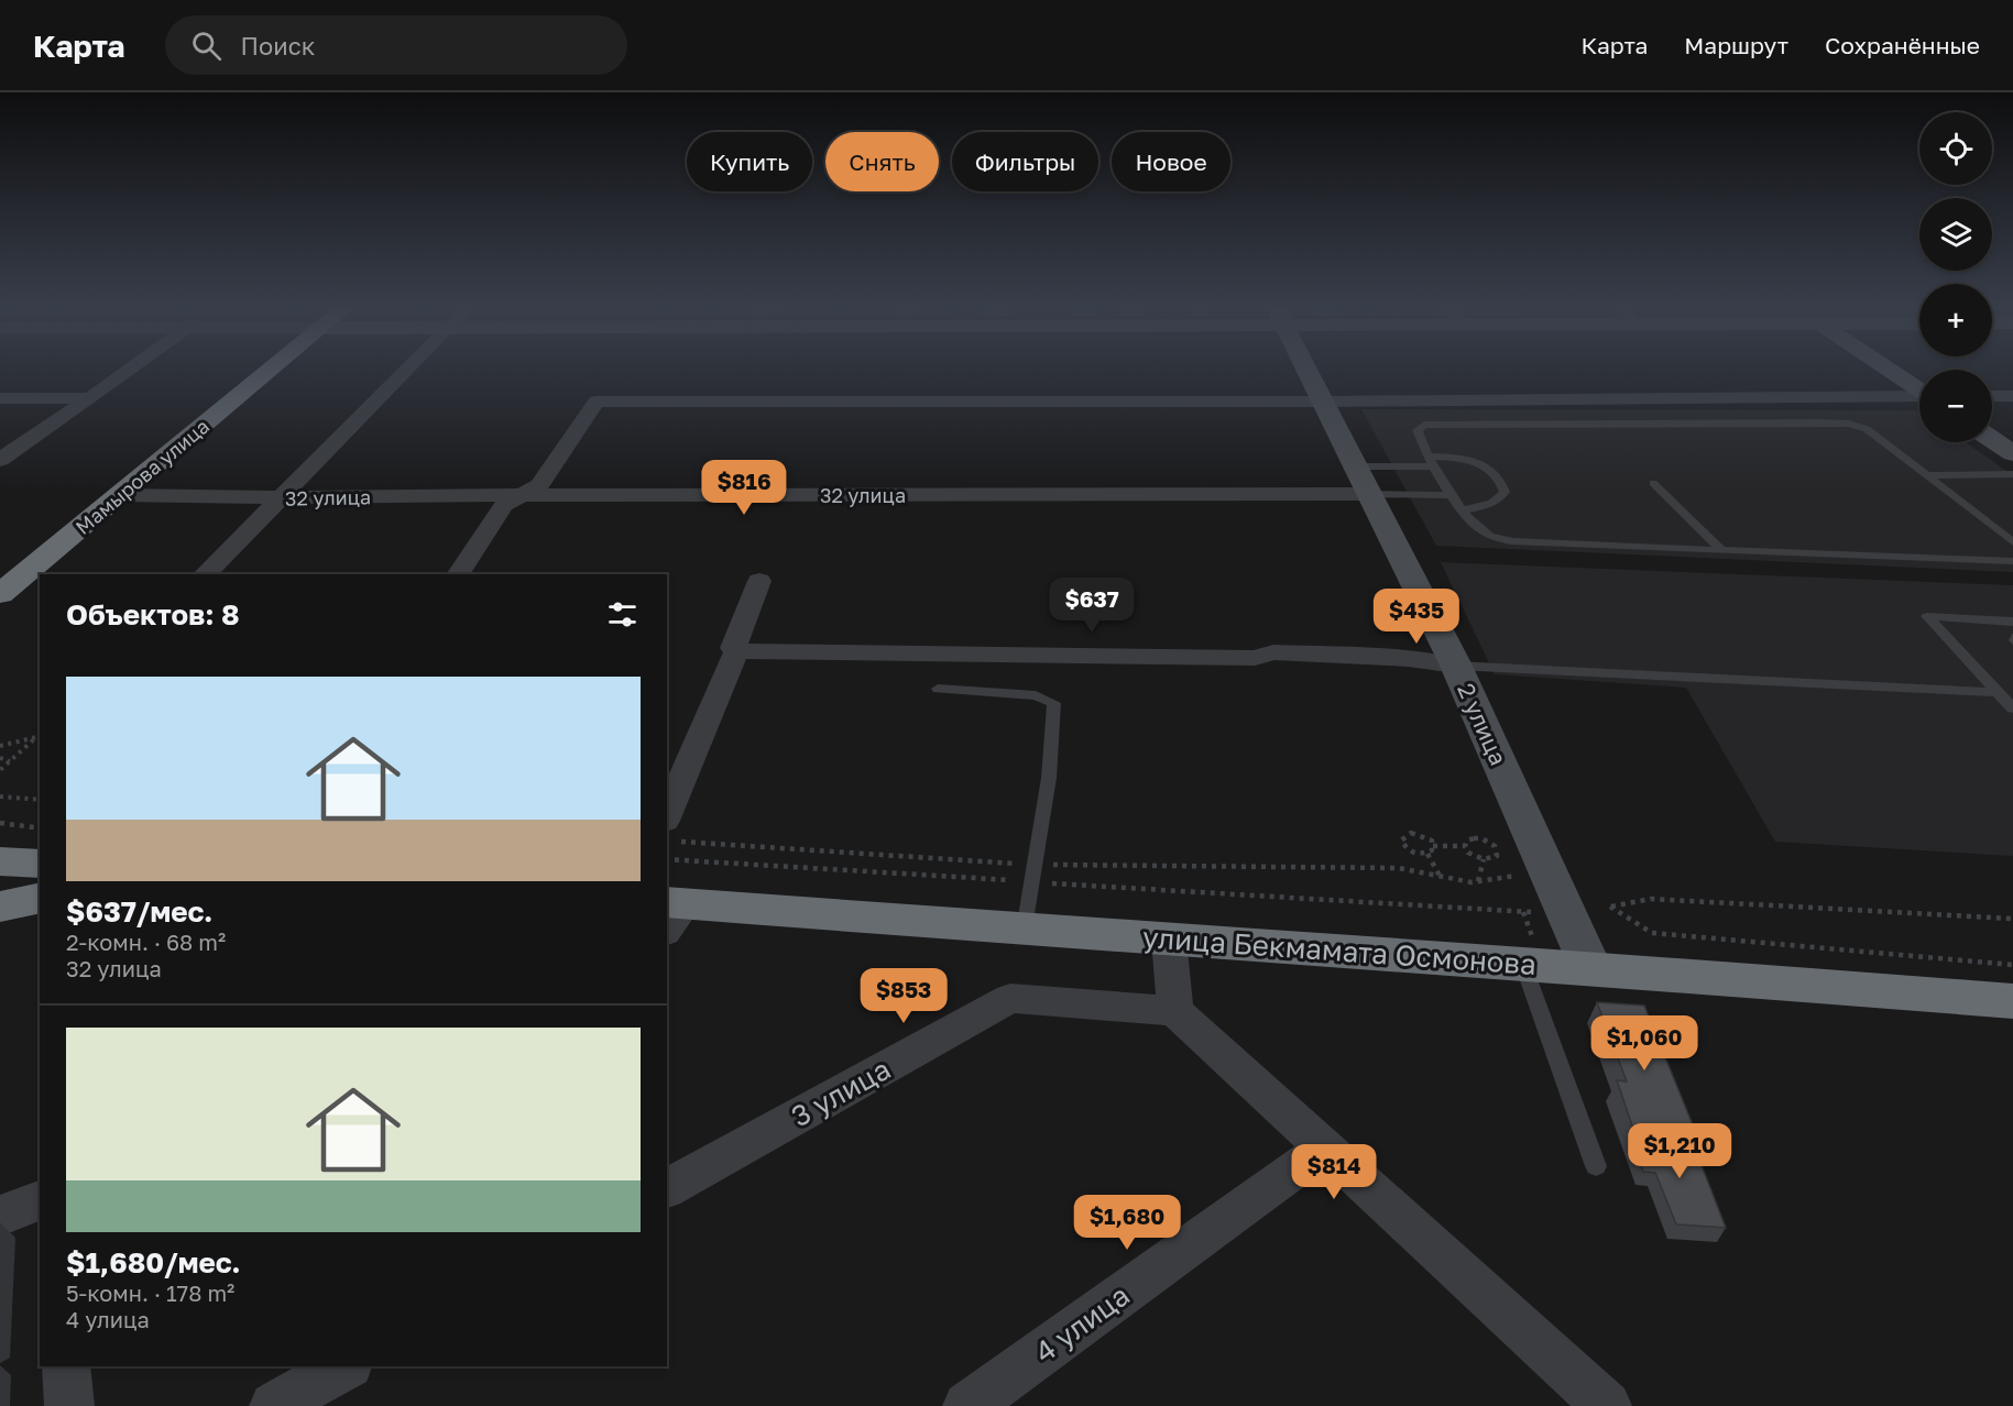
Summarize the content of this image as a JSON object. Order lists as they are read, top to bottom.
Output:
{
  "streets": {
    "highway": ["Мамырова улица", "улица Бекмамата Осмонова"],
    "street": [
      "32 улица",
      "2 улица",
      "3 улица",
      "4 улица"
    ]
  },
  "crossings": [
    ["Мамырова улица", "32 улица"],
    ["32 улица", "2 улица"],
    ["2 улица", "улица Бекмамата Осмонова"]
  ],
  "page": {
    "header": "Карта",
    "search": "Поиск",
    "nav": ["Карта", "Маршрут", "Сохранённые"],
    "map_buttons": ["+", "−"],
    "chip": [
      "Купить",
      "Снять",
      "Фильтры",
      "Новое"
    ],
    "price": [
      "$816",
      "$637",
      "$435",
      "$853",
      "$1,060",
      "$1,210",
      "$814",
      "$1,680"
    ],
    "heading": "Объектов: 8",
    "list": [
      {
        "name": "$637/мес.",
        "note": "2-комн. · 68 m² · 32 улица"
      },
      {
        "name": "$1,680/мес.",
        "note": "5-комн. · 178 m² · 4 улица"
      }
    ]
  }
}
